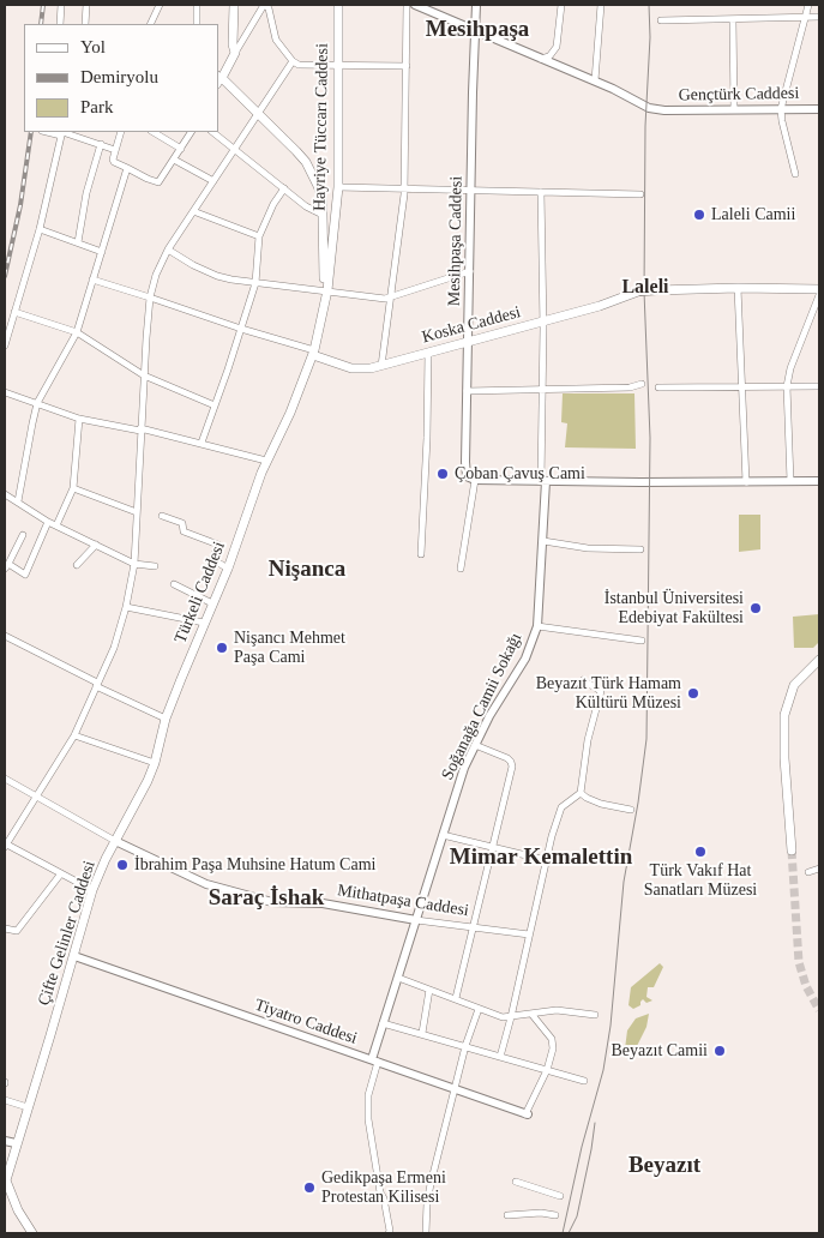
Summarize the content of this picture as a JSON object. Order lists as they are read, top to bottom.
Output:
{
  "streets": {
    "main road": [
      "Hayriye Tüccarı Caddesi",
      "Koska Caddesi",
      "Türkeli Caddesi",
      "Çifte Gelinler Caddesi"
    ],
    "street": [
      "Gençtürk Caddesi",
      "Mesihpaşa Caddesi",
      "Soğanağa Camii Sokağı",
      "Mithatpaşa Caddesi",
      "Tiyatro Caddesi"
    ]
  },
  "crossings": [
    ["Hayriye Tüccarı Caddesi", "Koska Caddesi"],
    ["Hayriye Tüccarı Caddesi", "Türkeli Caddesi"],
    ["Mesihpaşa Caddesi", "Koska Caddesi"],
    ["Koska Caddesi", "Türkeli Caddesi"],
    ["Türkeli Caddesi", "Mithatpaşa Caddesi"],
    ["Türkeli Caddesi", "Çifte Gelinler Caddesi"],
    ["Soğanağa Camii Sokağı", "Mithatpaşa Caddesi"],
    ["Soğanağa Camii Sokağı", "Tiyatro Caddesi"],
    ["Mithatpaşa Caddesi", "Çifte Gelinler Caddesi"],
    ["Çifte Gelinler Caddesi", "Tiyatro Caddesi"]
  ],
  "districts": [
    "Mesihpaşa",
    "Laleli",
    "Nişanca",
    "Mimar Kemalettin",
    "Saraç İshak",
    "Beyazıt"
  ],
  "places": [
    "Laleli Camii",
    "Çoban Çavuş Cami",
    "İstanbul Üniversitesi Edebiyat Fakültesi",
    "Nişancı Mehmet Paşa Cami",
    "Beyazıt Türk Hamam Kültürü Müzesi",
    "Türk Vakıf Hat Sanatları Müzesi",
    "İbrahim Paşa Muhsine Hatum Cami",
    "Beyazıt Camii",
    "Gedikpaşa Ermeni Protestan Kilisesi"
  ],
  "legend": ["Yol", "Demiryolu", "Park"]
}
